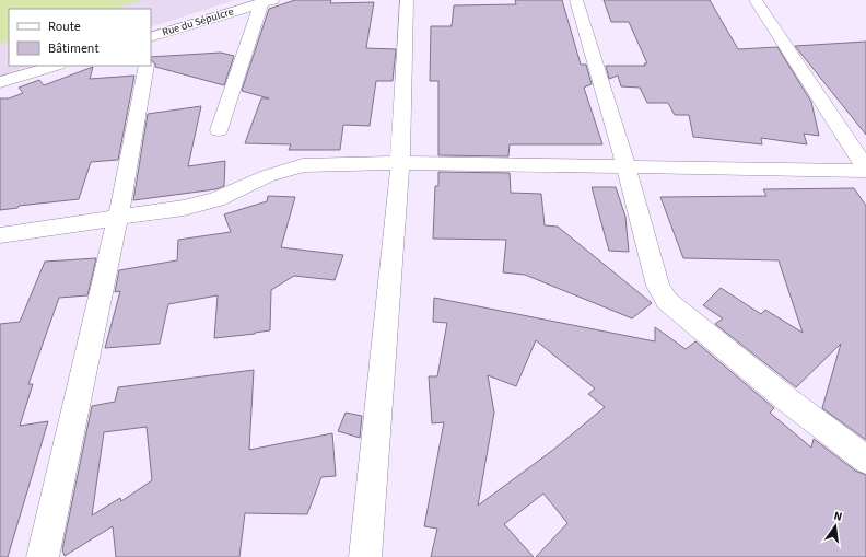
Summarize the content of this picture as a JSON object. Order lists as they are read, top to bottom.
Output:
{
  "streets": {
    "street": ["Rue du Sépulcre"]
  },
  "legend": ["Route", "Bâtiment"],
  "north": "top"
}
